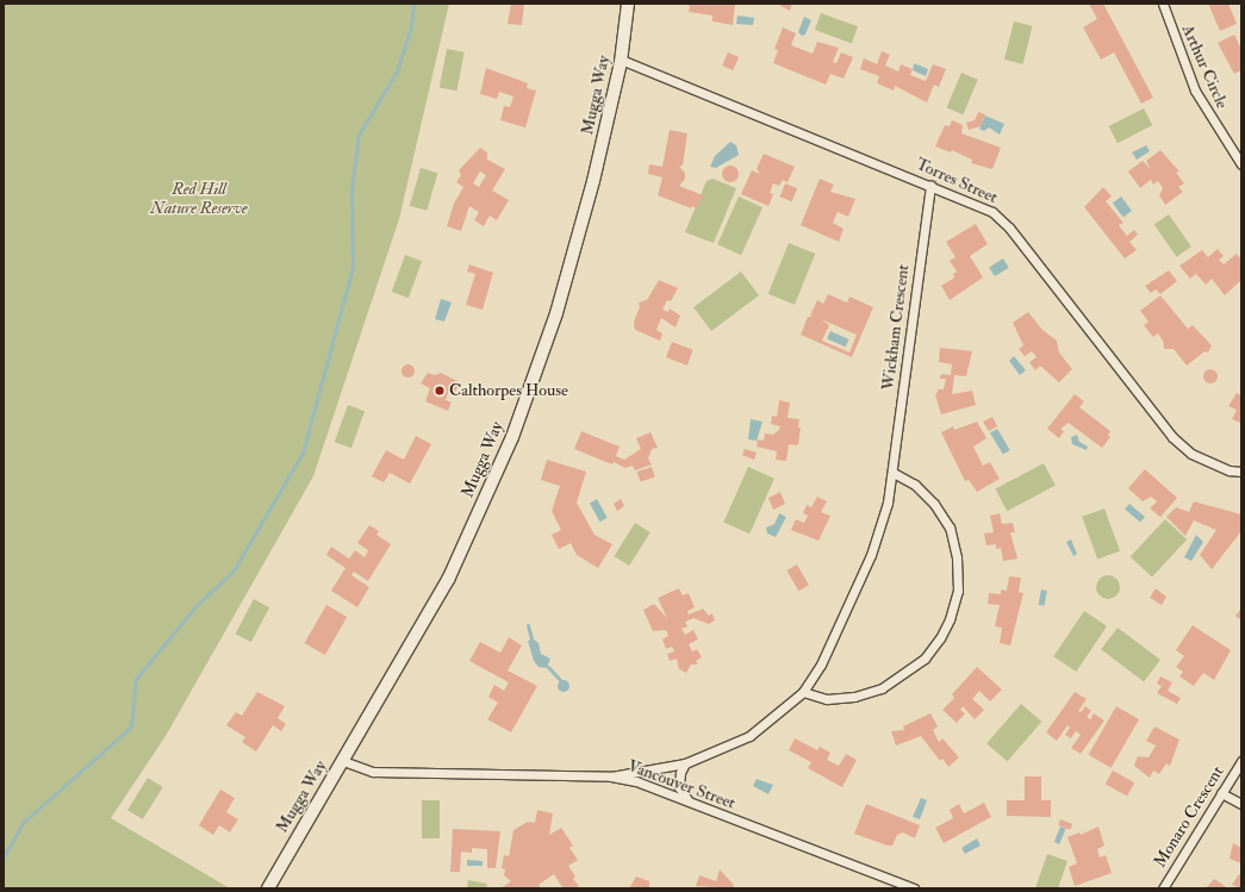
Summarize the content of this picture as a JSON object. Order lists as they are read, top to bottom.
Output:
{
  "streets": {
    "main road": ["Mugga Way"],
    "street": [
      "Arthur Circle",
      "Torres Street",
      "Wickham Crescent",
      "Vancouver Street",
      "Monaro Crescent"
    ]
  },
  "crossings": [
    ["Mugga Way", "Torres Street"],
    ["Mugga Way", "Vancouver Street"],
    ["Torres Street", "Wickham Crescent"],
    ["Wickham Crescent", "Vancouver Street"]
  ],
  "parks": ["Red Hill Nature Reserve"],
  "places": ["Calthorpes House"]
}
